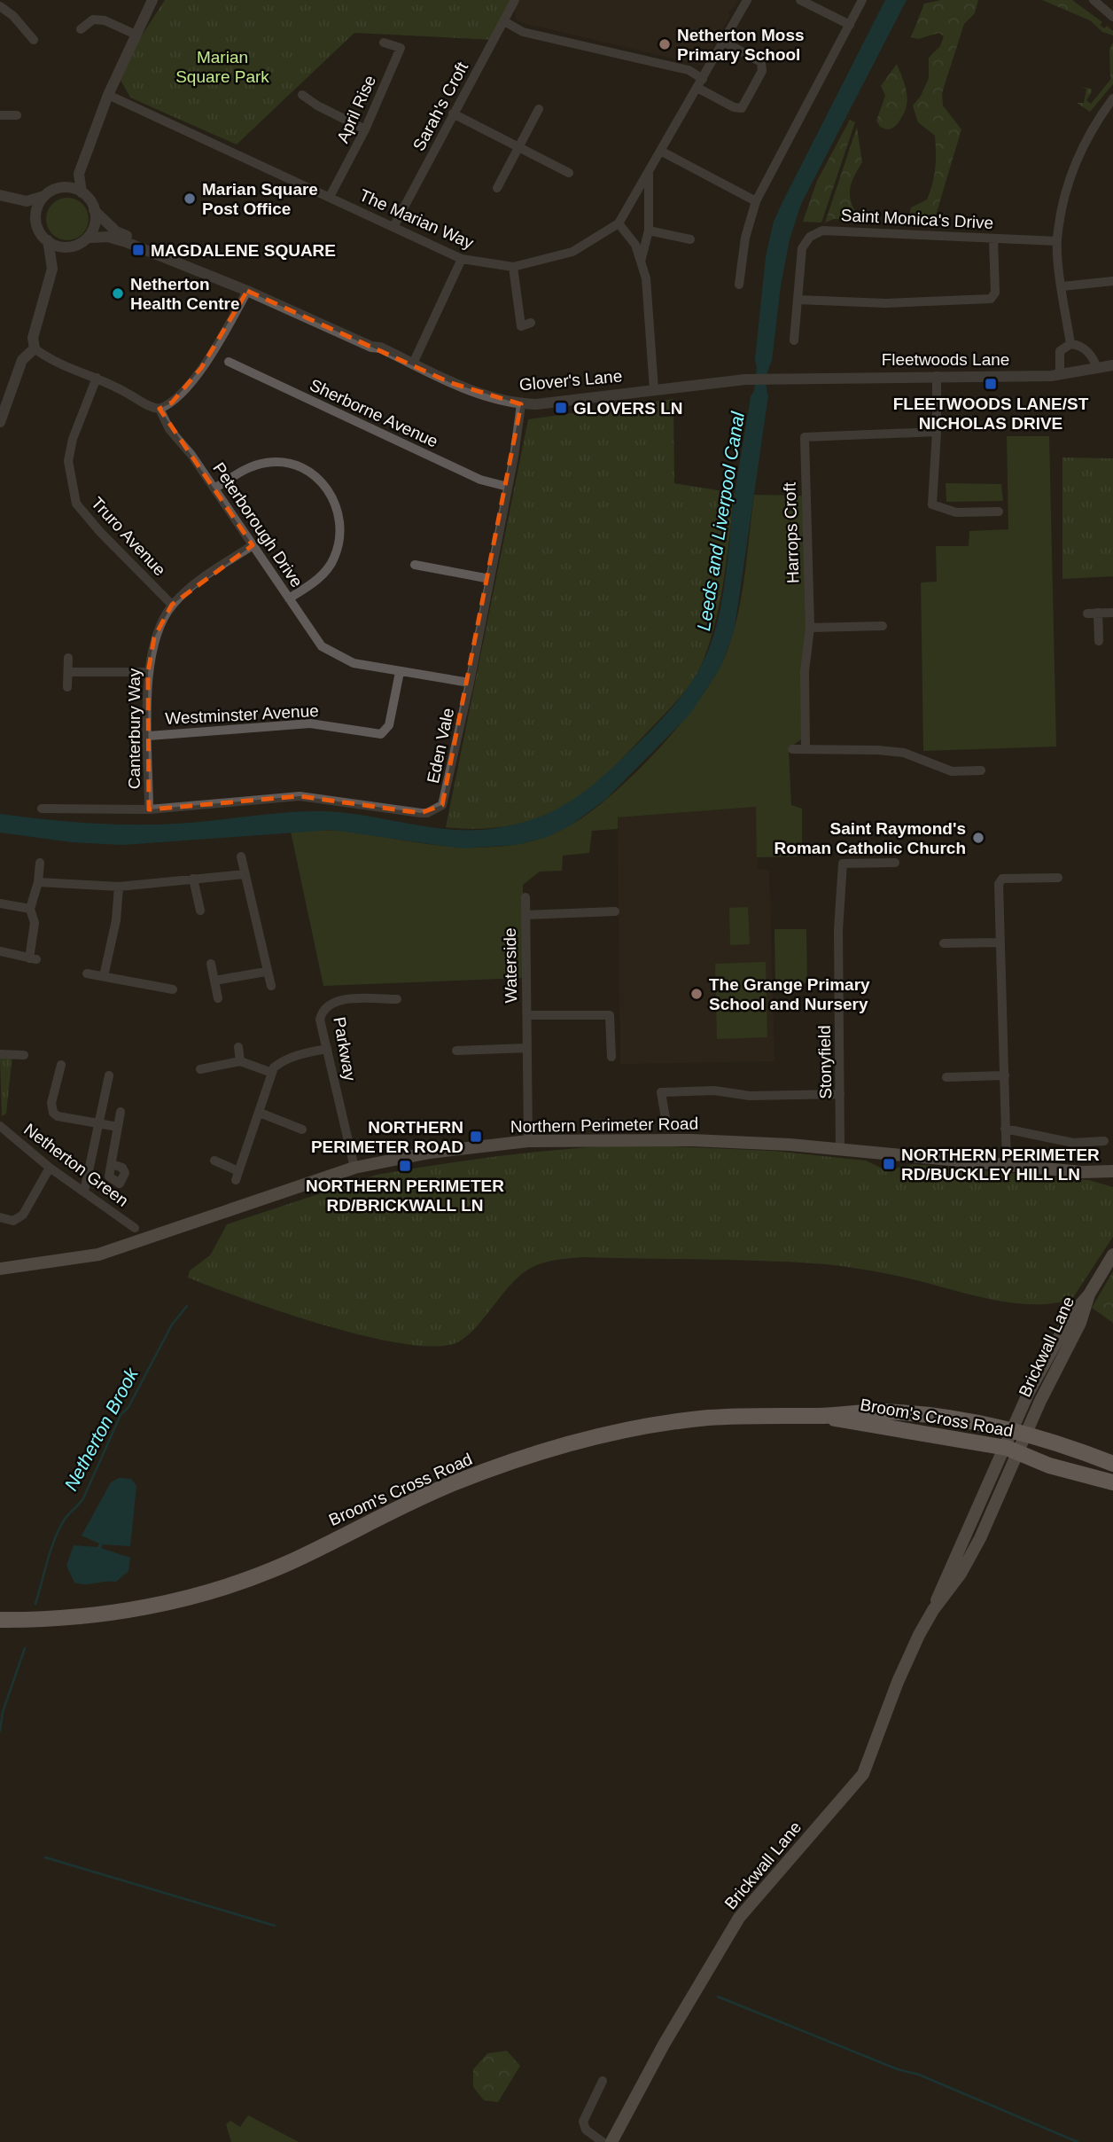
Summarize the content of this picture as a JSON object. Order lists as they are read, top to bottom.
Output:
{
  "streets": {
    "highway": ["Broom's Cross Road"],
    "main road": ["Northern Perimeter Road", "Brickwall Lane"],
    "street": [
      "Sarah's Croft",
      "April Rise",
      "The Marian Way",
      "Saint Monica's Drive",
      "Fleetwoods Lane",
      "Glover's Lane",
      "Sherborne Avenue",
      "Peterborough Drive",
      "Harrops Croft",
      "Truro Avenue",
      "Westminster Avenue",
      "Canterbury Way",
      "Eden Vale",
      "Waterside",
      "Parkway",
      "Stonyfield",
      "Netherton Green"
    ]
  },
  "crossings": [
    ["Sarah's Croft", "The Marian Way"],
    ["April Rise", "The Marian Way"],
    ["Fleetwoods Lane", "Glover's Lane"],
    ["Glover's Lane", "Eden Vale"],
    ["Sherborne Avenue", "Eden Vale"],
    ["Peterborough Drive", "Westminster Avenue"],
    ["Peterborough Drive", "Canterbury Way"],
    ["Peterborough Drive", "Eden Vale"],
    ["Truro Avenue", "Canterbury Way"],
    ["Westminster Avenue", "Canterbury Way"],
    ["Canterbury Way", "Eden Vale"],
    ["Waterside", "Northern Perimeter Road"],
    ["Parkway", "Northern Perimeter Road"],
    ["Stonyfield", "Northern Perimeter Road"],
    ["Brickwall Lane", "Broom's Cross Road"]
  ],
  "water": ["Leeds and Liverpool Canal", "Netherton Brook"],
  "parks": ["Marian Square Park"],
  "places": {
    "other": [
      "Netherton Moss Primary School",
      "Marian Square Post Office",
      "Netherton Health Centre",
      "Saint Raymond's Roman Catholic Church",
      "The Grange Primary School and Nursery"
    ],
    "transit": [
      "MAGDALENE SQUARE",
      "FLEETWOODS LANE/ST NICHOLAS DRIVE",
      "GLOVERS LN",
      "NORTHERN PERIMETER ROAD",
      "NORTHERN PERIMETER RD/BUCKLEY HILL LN",
      "NORTHERN PERIMETER RD/BRICKWALL LN"
    ]
  }
}
